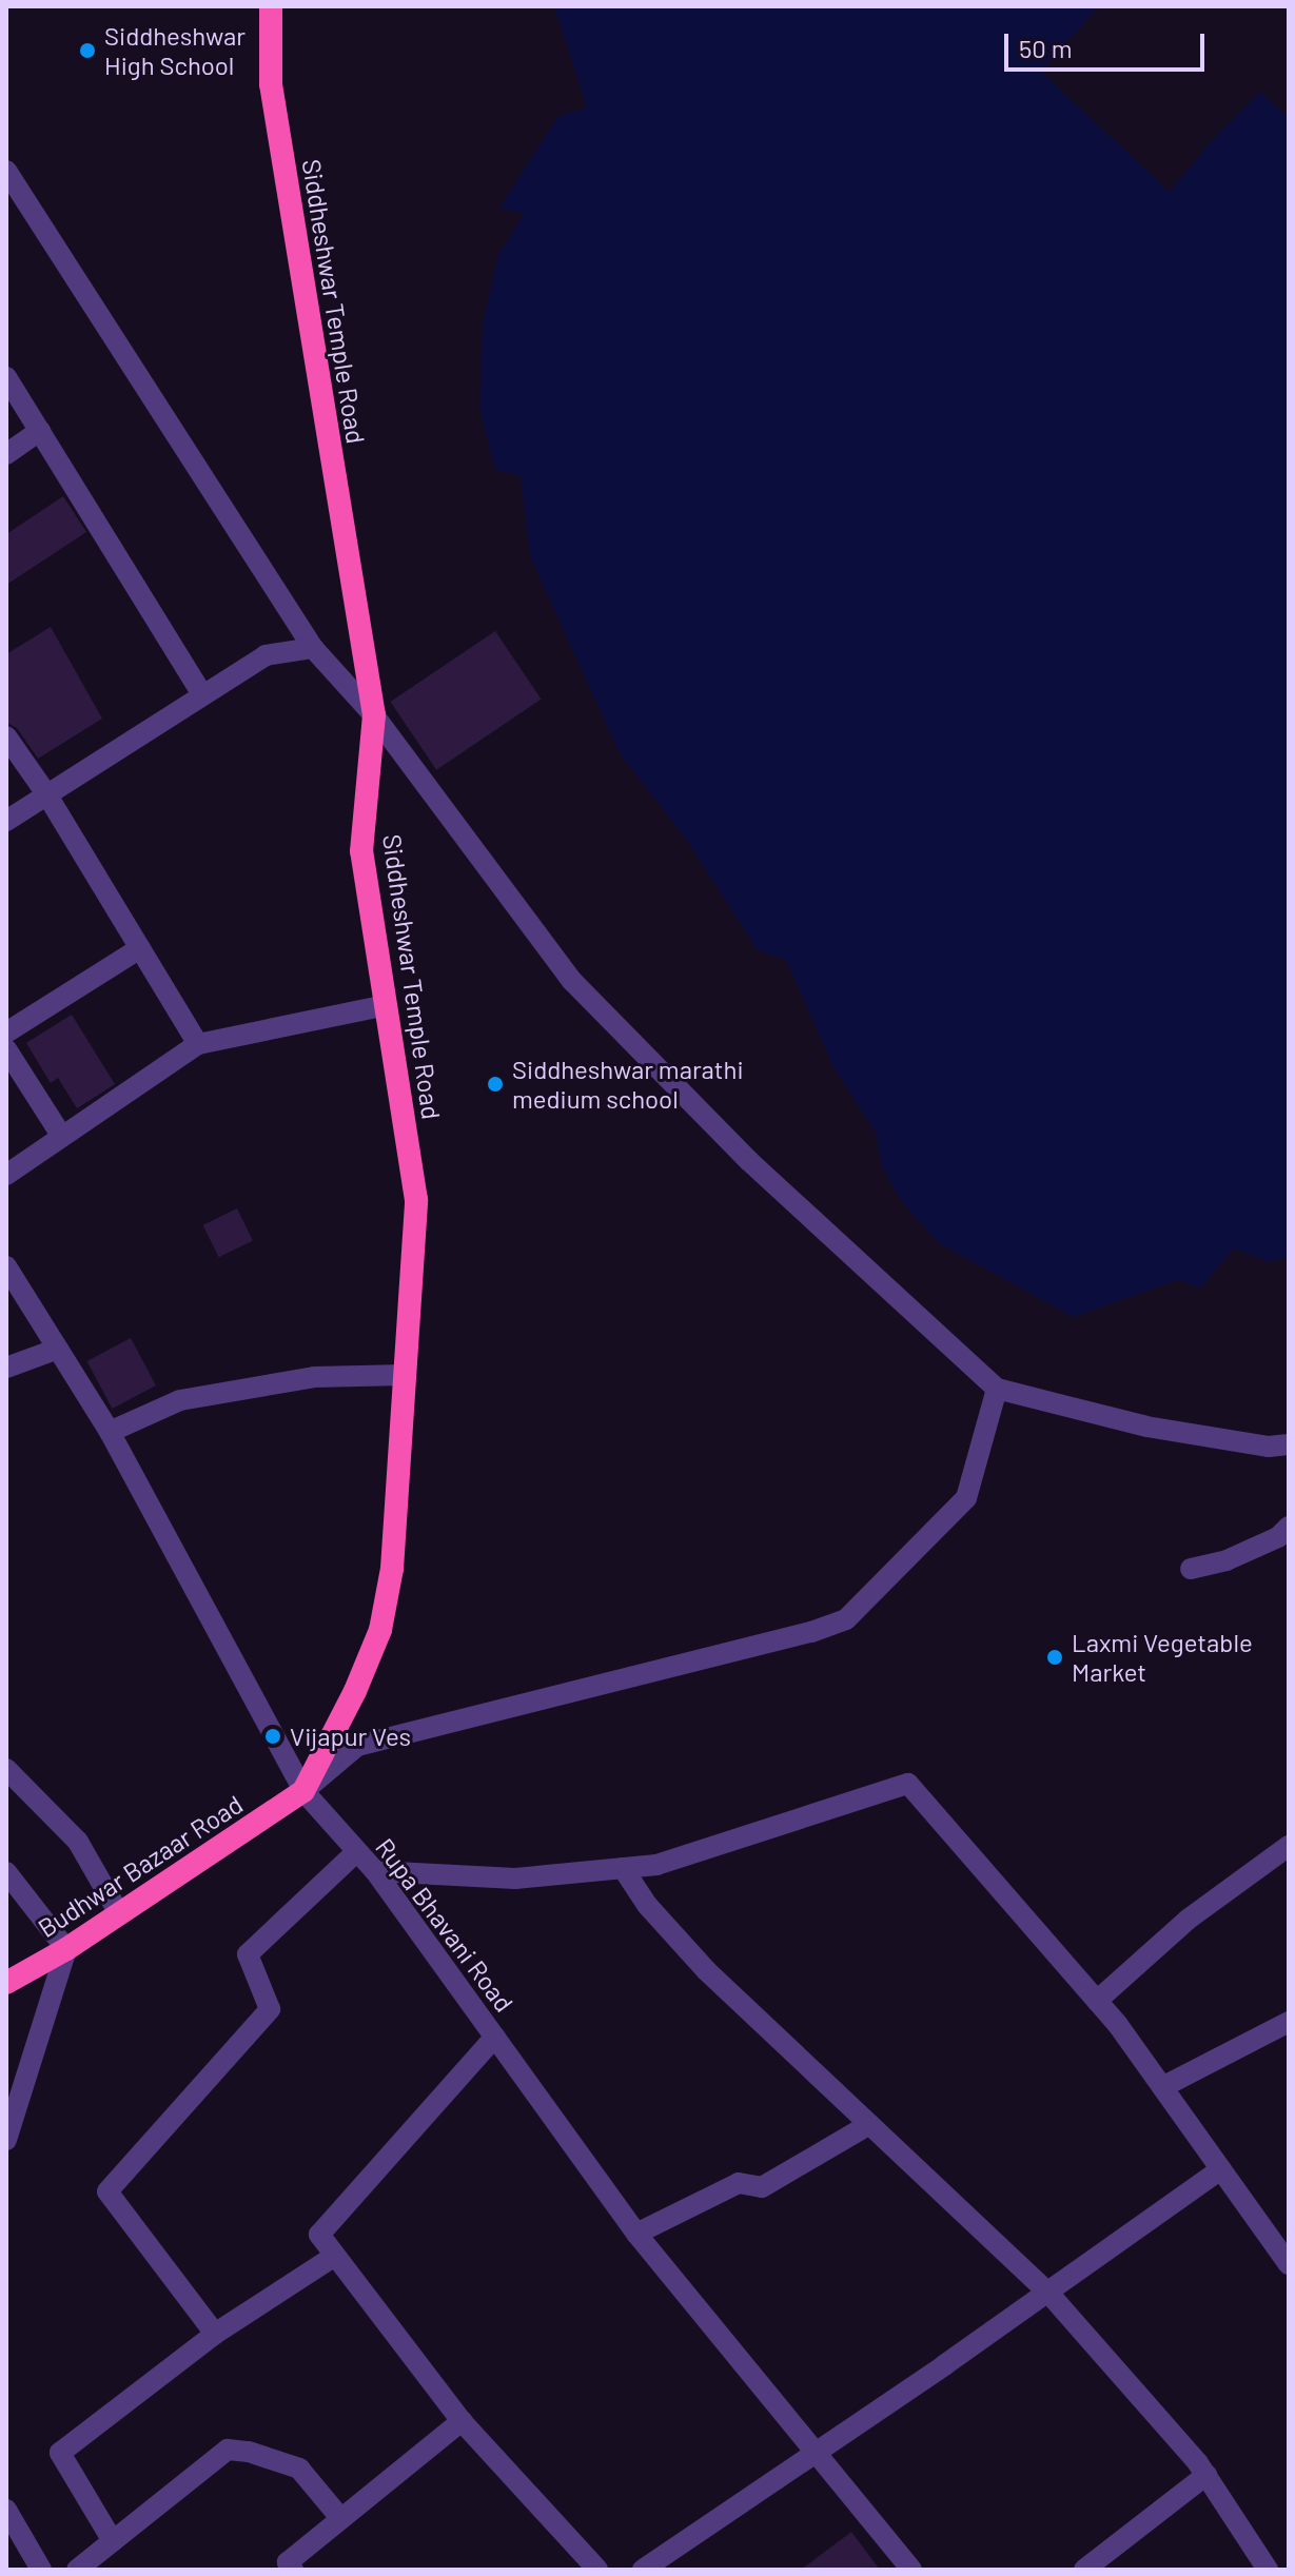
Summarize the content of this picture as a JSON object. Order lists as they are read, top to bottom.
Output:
{
  "streets": {
    "highway": ["Siddheshwar Temple Road", "Budhwar Bazaar Road"],
    "street": ["Rupa Bhavani Road"]
  },
  "crossings": [
    ["Siddheshwar Temple Road", "Budhwar Bazaar Road"],
    ["Siddheshwar Temple Road", "Rupa Bhavani Road"],
    ["Budhwar Bazaar Road", "Rupa Bhavani Road"]
  ],
  "places": [
    "Siddheshwar High School",
    "Siddheshwar marathi medium school",
    "Laxmi Vegetable Market",
    "Vijapur Ves"
  ],
  "scale_bar": "50 m"
}
